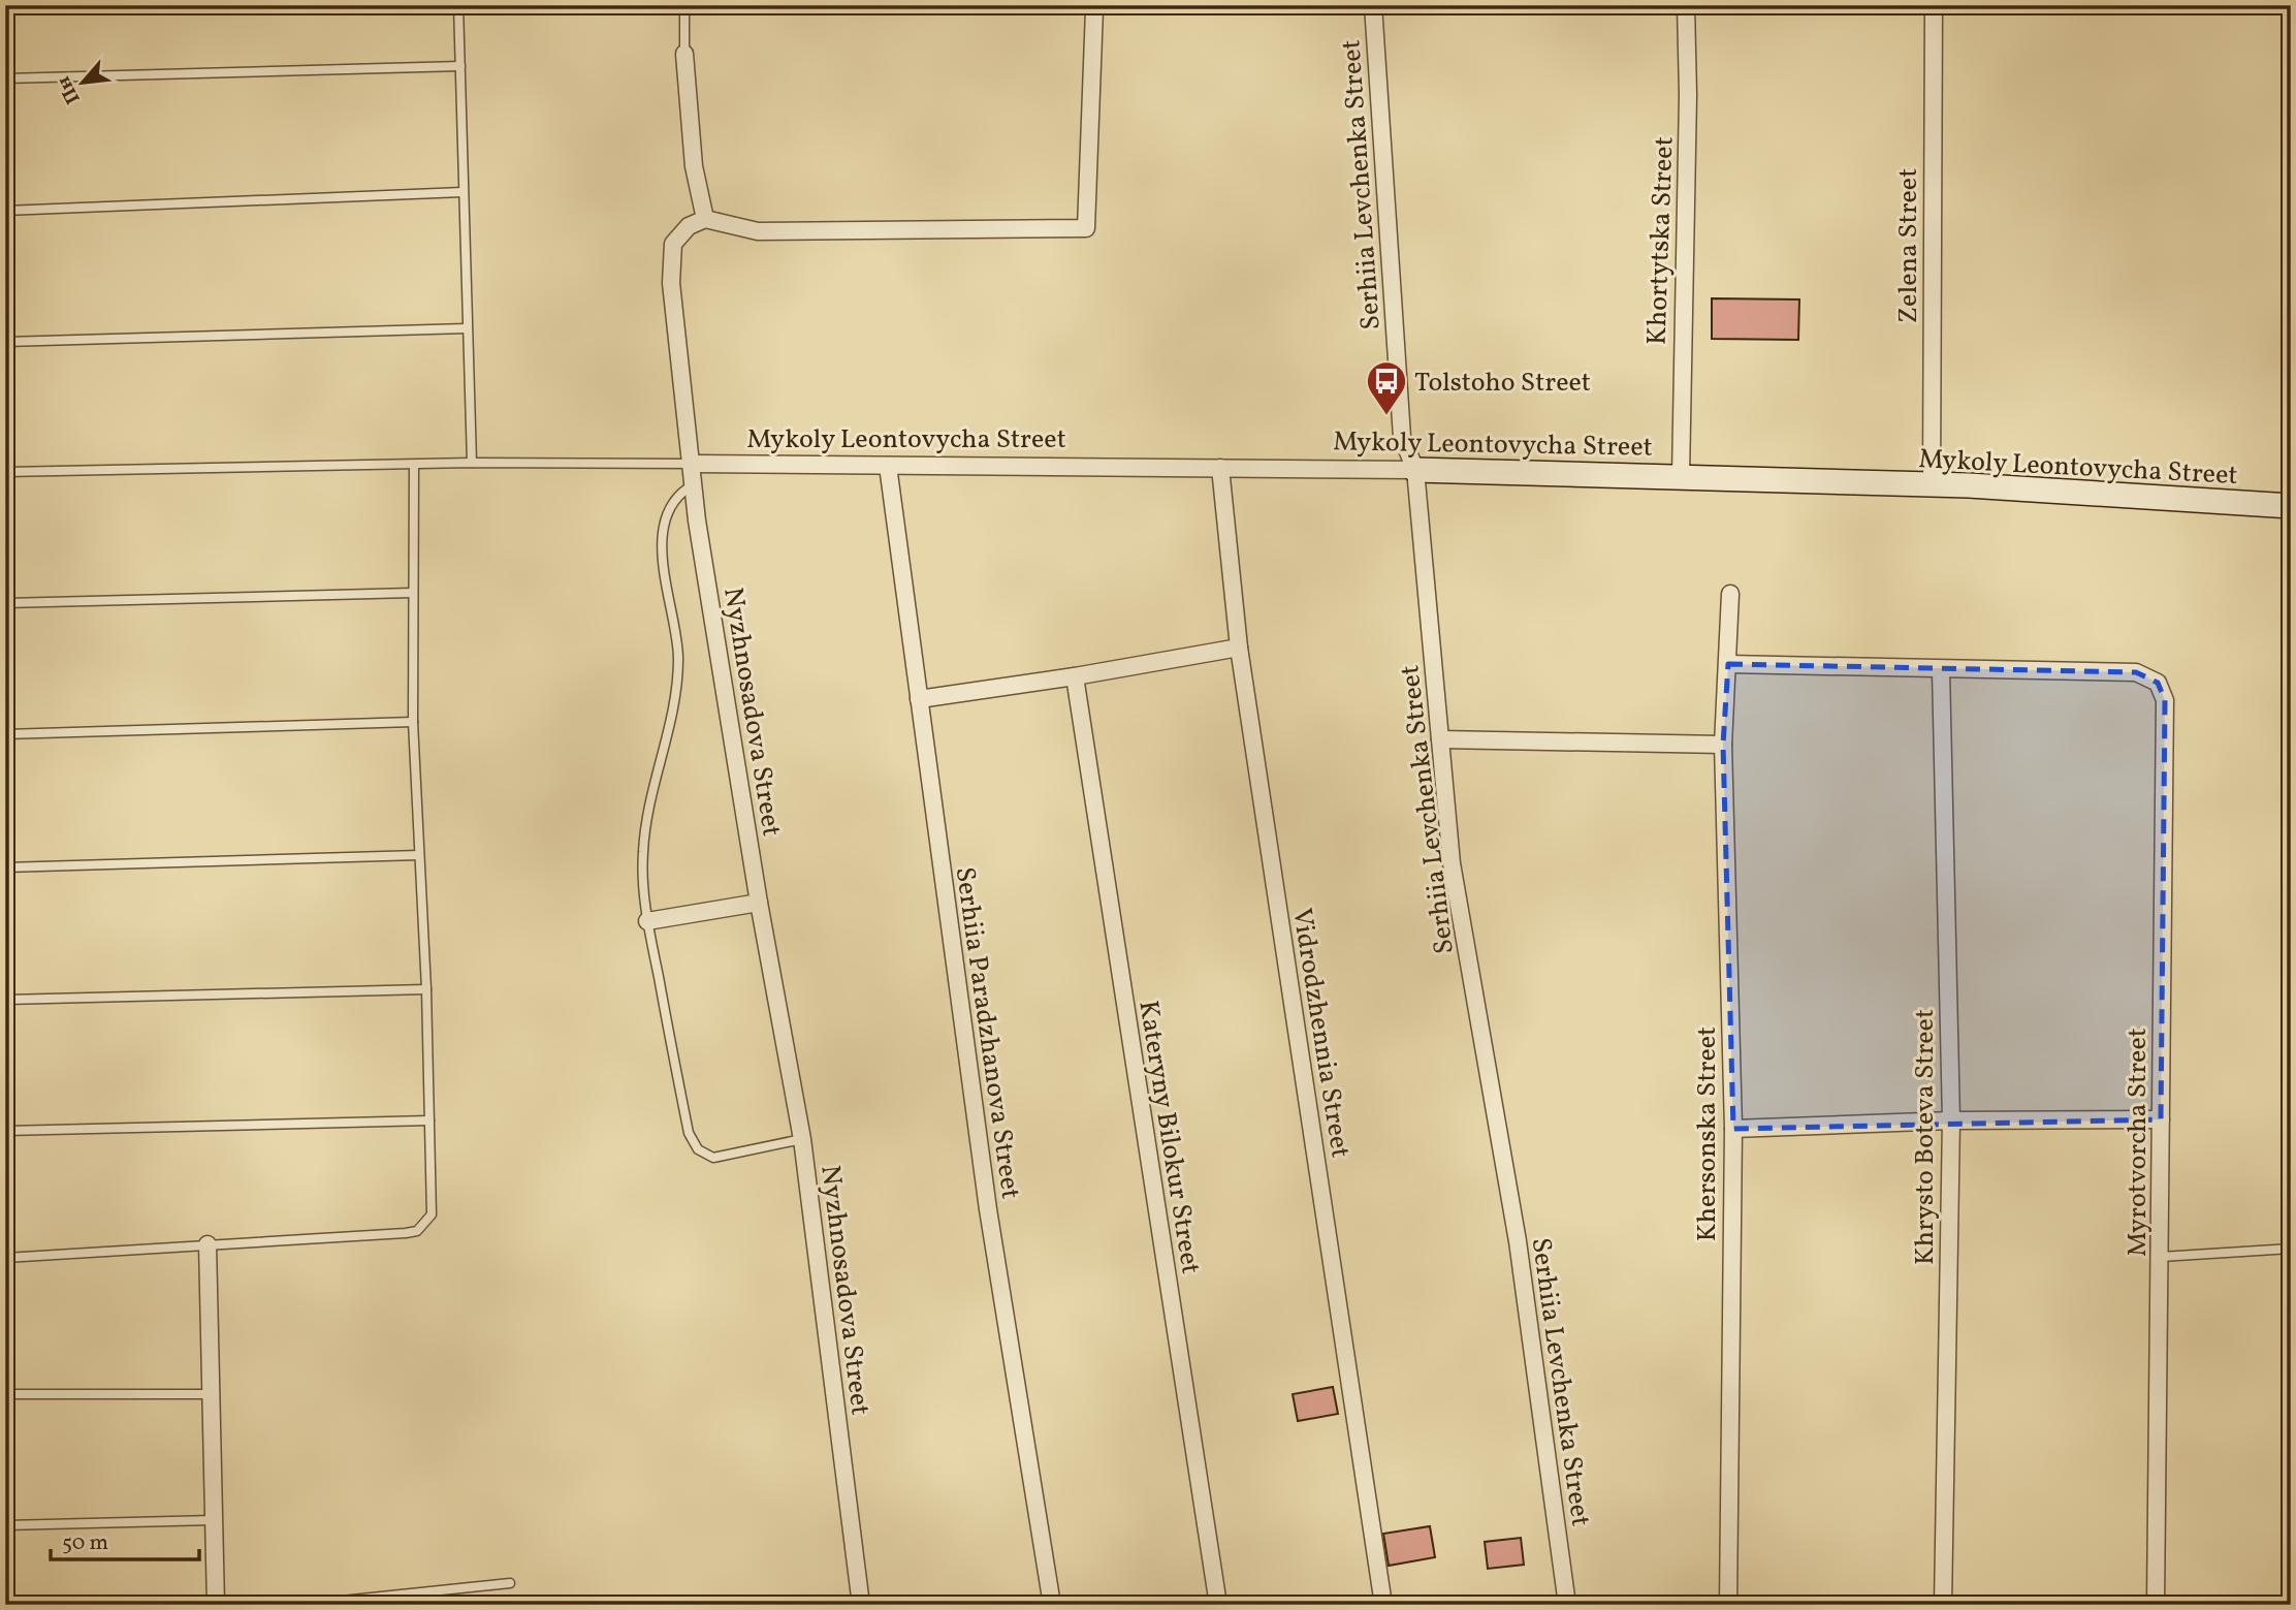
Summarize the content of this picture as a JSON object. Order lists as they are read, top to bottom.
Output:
{
  "streets": {
    "street": [
      "Serhiia Levchenka Street",
      "Khortytska Street",
      "Zelena Street",
      "Mykoly Leontovycha Street",
      "Nyzhnosadova Street",
      "Serhiia Paradzhanova Street",
      "Vidrodzhennia Street",
      "Khersonska Street",
      "Kateryny Bilokur Street",
      "Khrysto Boteva Street",
      "Myrotvorcha Street"
    ]
  },
  "crossings": [
    ["Serhiia Levchenka Street", "Mykoly Leontovycha Street"],
    ["Khortytska Street", "Mykoly Leontovycha Street"],
    ["Zelena Street", "Mykoly Leontovycha Street"],
    ["Mykoly Leontovycha Street", "Nyzhnosadova Street"],
    ["Mykoly Leontovycha Street", "Serhiia Paradzhanova Street"],
    ["Mykoly Leontovycha Street", "Vidrodzhennia Street"],
    ["Khrysto Boteva Street", "Myrotvorcha Street"]
  ],
  "places": {
    "bus stop": ["Tolstoho Street"]
  },
  "scale_bar": "50 m",
  "north": "bottom left"
}
